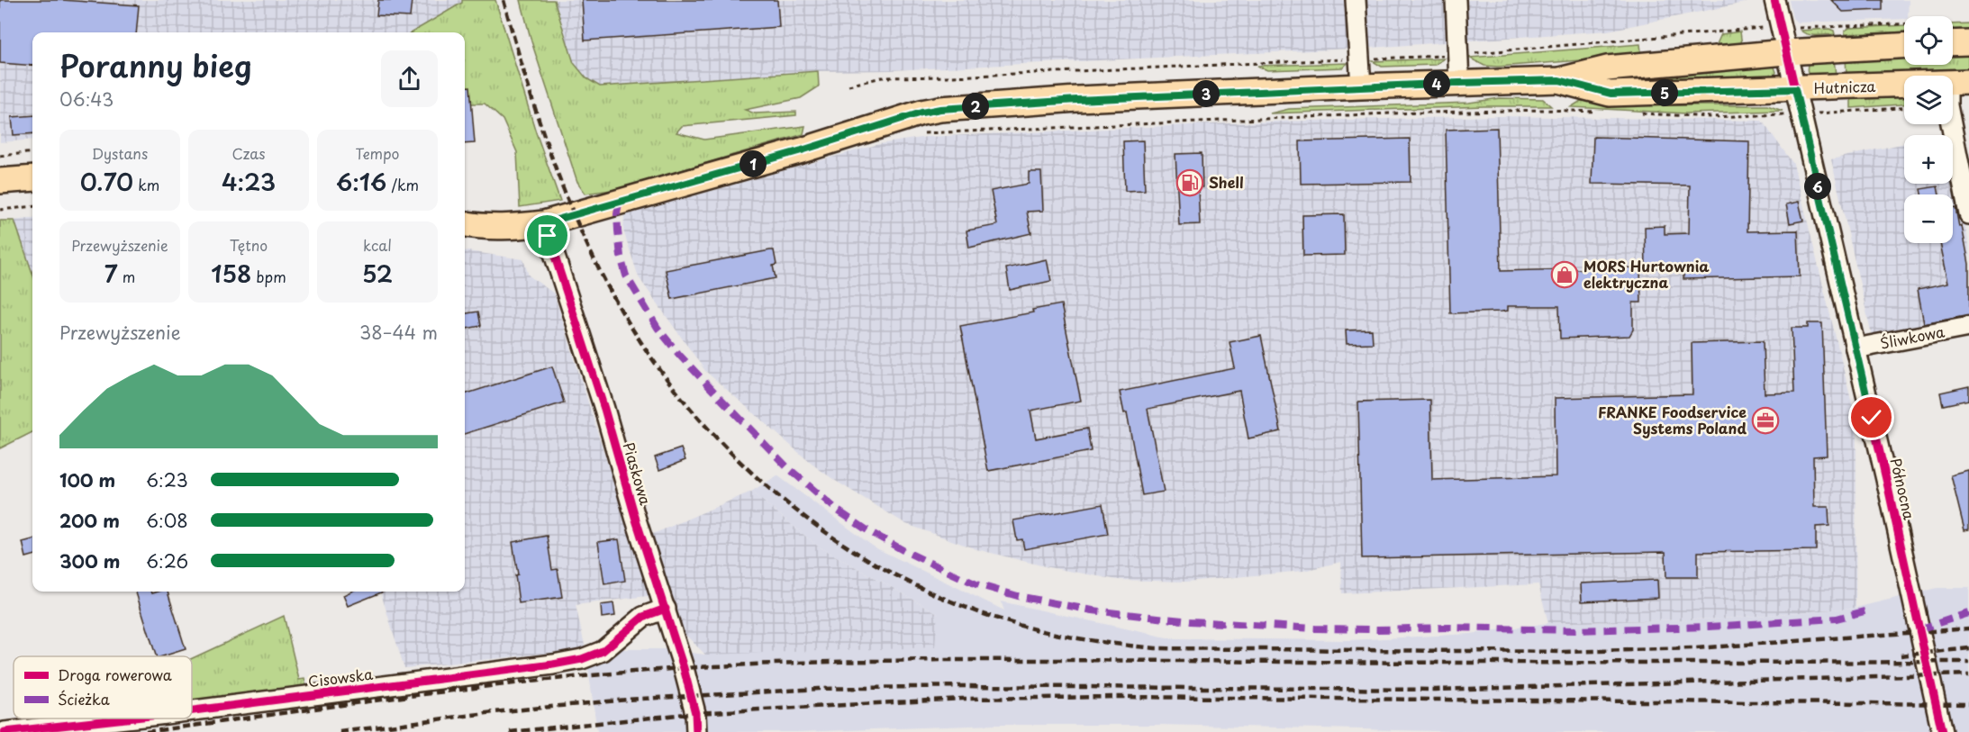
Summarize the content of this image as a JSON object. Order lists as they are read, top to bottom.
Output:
{
  "streets": {
    "main road": ["Hutnicza"],
    "street": [
      "Śliwkowa",
      "Piaskowa",
      "Północna",
      "Cisowska"
    ]
  },
  "crossings": [
    ["Hutnicza", "Piaskowa"],
    ["Hutnicza", "Północna"],
    ["Śliwkowa", "Północna"],
    ["Piaskowa", "Cisowska"]
  ],
  "places": {
    "fuel station": ["Shell"],
    "shop": ["MORS Hurtownia elektryczna"],
    "office": ["FRANKE Foodservice Systems Poland"]
  },
  "legend": ["Droga rowerowa", "Ścieżka"],
  "page": {
    "map_buttons": ["+", "−"],
    "heading": ["Poranny bieg", "06:43"],
    "pins": [
      "4",
      "5",
      "3",
      "2",
      "1",
      "6"
    ],
    "stats": [
      ["Dystans", "0.70 km"],
      ["Czas", "4:23"],
      ["Tempo", "6:16 /km"],
      ["Przewyższenie", "7 m"],
      ["Tętno", "158 bpm"],
      ["kcal", "52"]
    ],
    "chart": ["Przewyższenie", "38–44 m"],
    "list": [
      {
        "name": "100 m",
        "note": "6:23"
      },
      {
        "name": "200 m",
        "note": "6:08"
      },
      {
        "name": "300 m",
        "note": "6:26"
      }
    ]
  }
}
